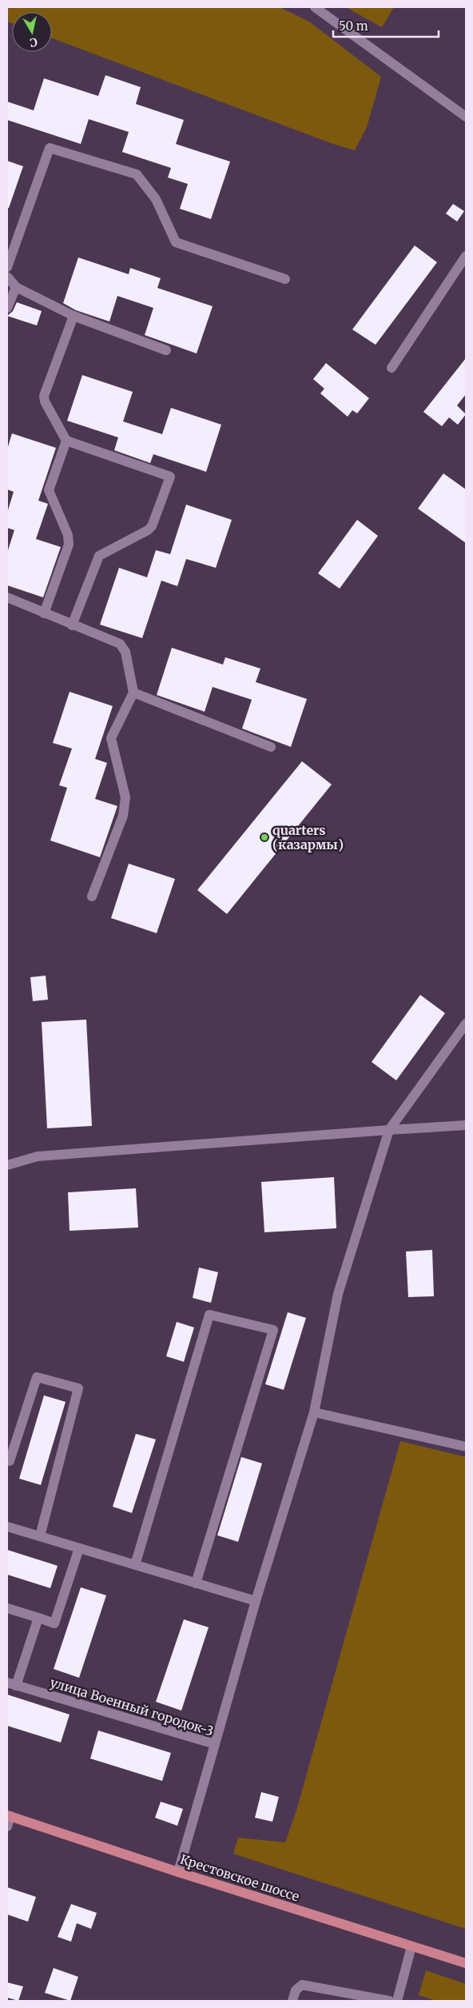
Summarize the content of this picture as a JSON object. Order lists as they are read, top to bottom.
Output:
{
  "streets": {
    "main road": ["Крестовское шоссе"],
    "street": ["улица Военный городок-3"]
  },
  "crossings": [
    ["улица Военный городок-3", "Крестовское шоссе"]
  ],
  "places": ["quarters (казармы)"],
  "scale_bar": "50 m",
  "north": "bottom"
}
